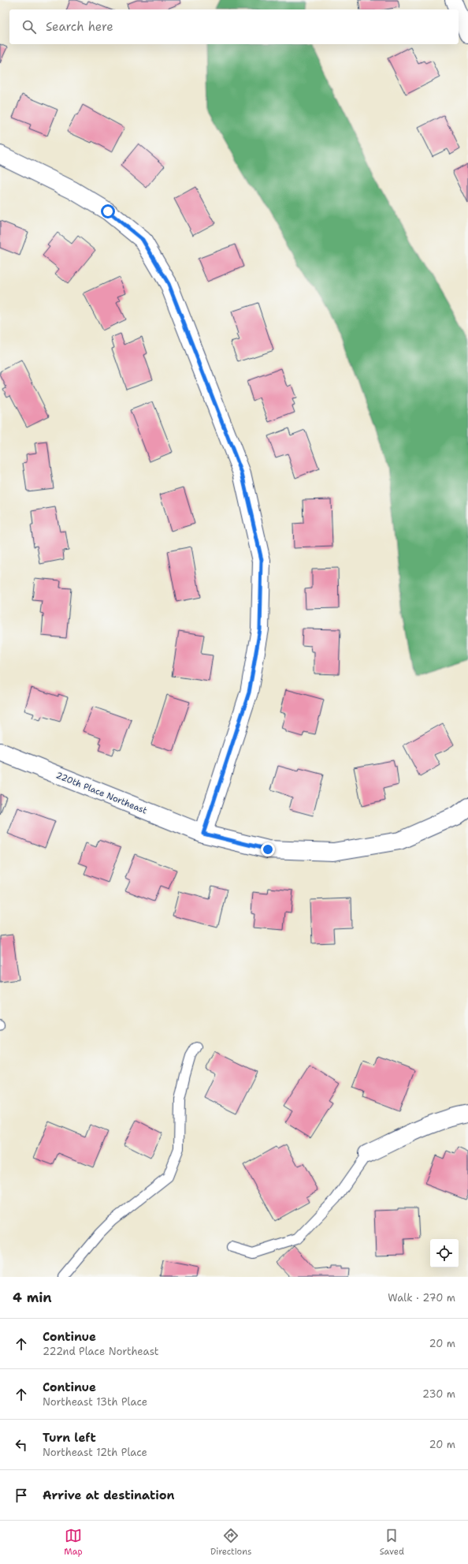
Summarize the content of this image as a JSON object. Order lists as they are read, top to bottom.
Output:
{
  "streets": {
    "street": ["220th Place Northeast"]
  },
  "page": {
    "search": "Search here",
    "heading": ["4 min", "Walk · 270 m"],
    "list": [
      ["Continue", "222nd Place Northeast", "20 m"],
      ["Continue", "Northeast 13th Place", "230 m"],
      ["Turn left", "Northeast 12th Place", "20 m"],
      "Arrive at destination"
    ],
    "nav": ["Map", "Directions", "Saved"]
  }
}
